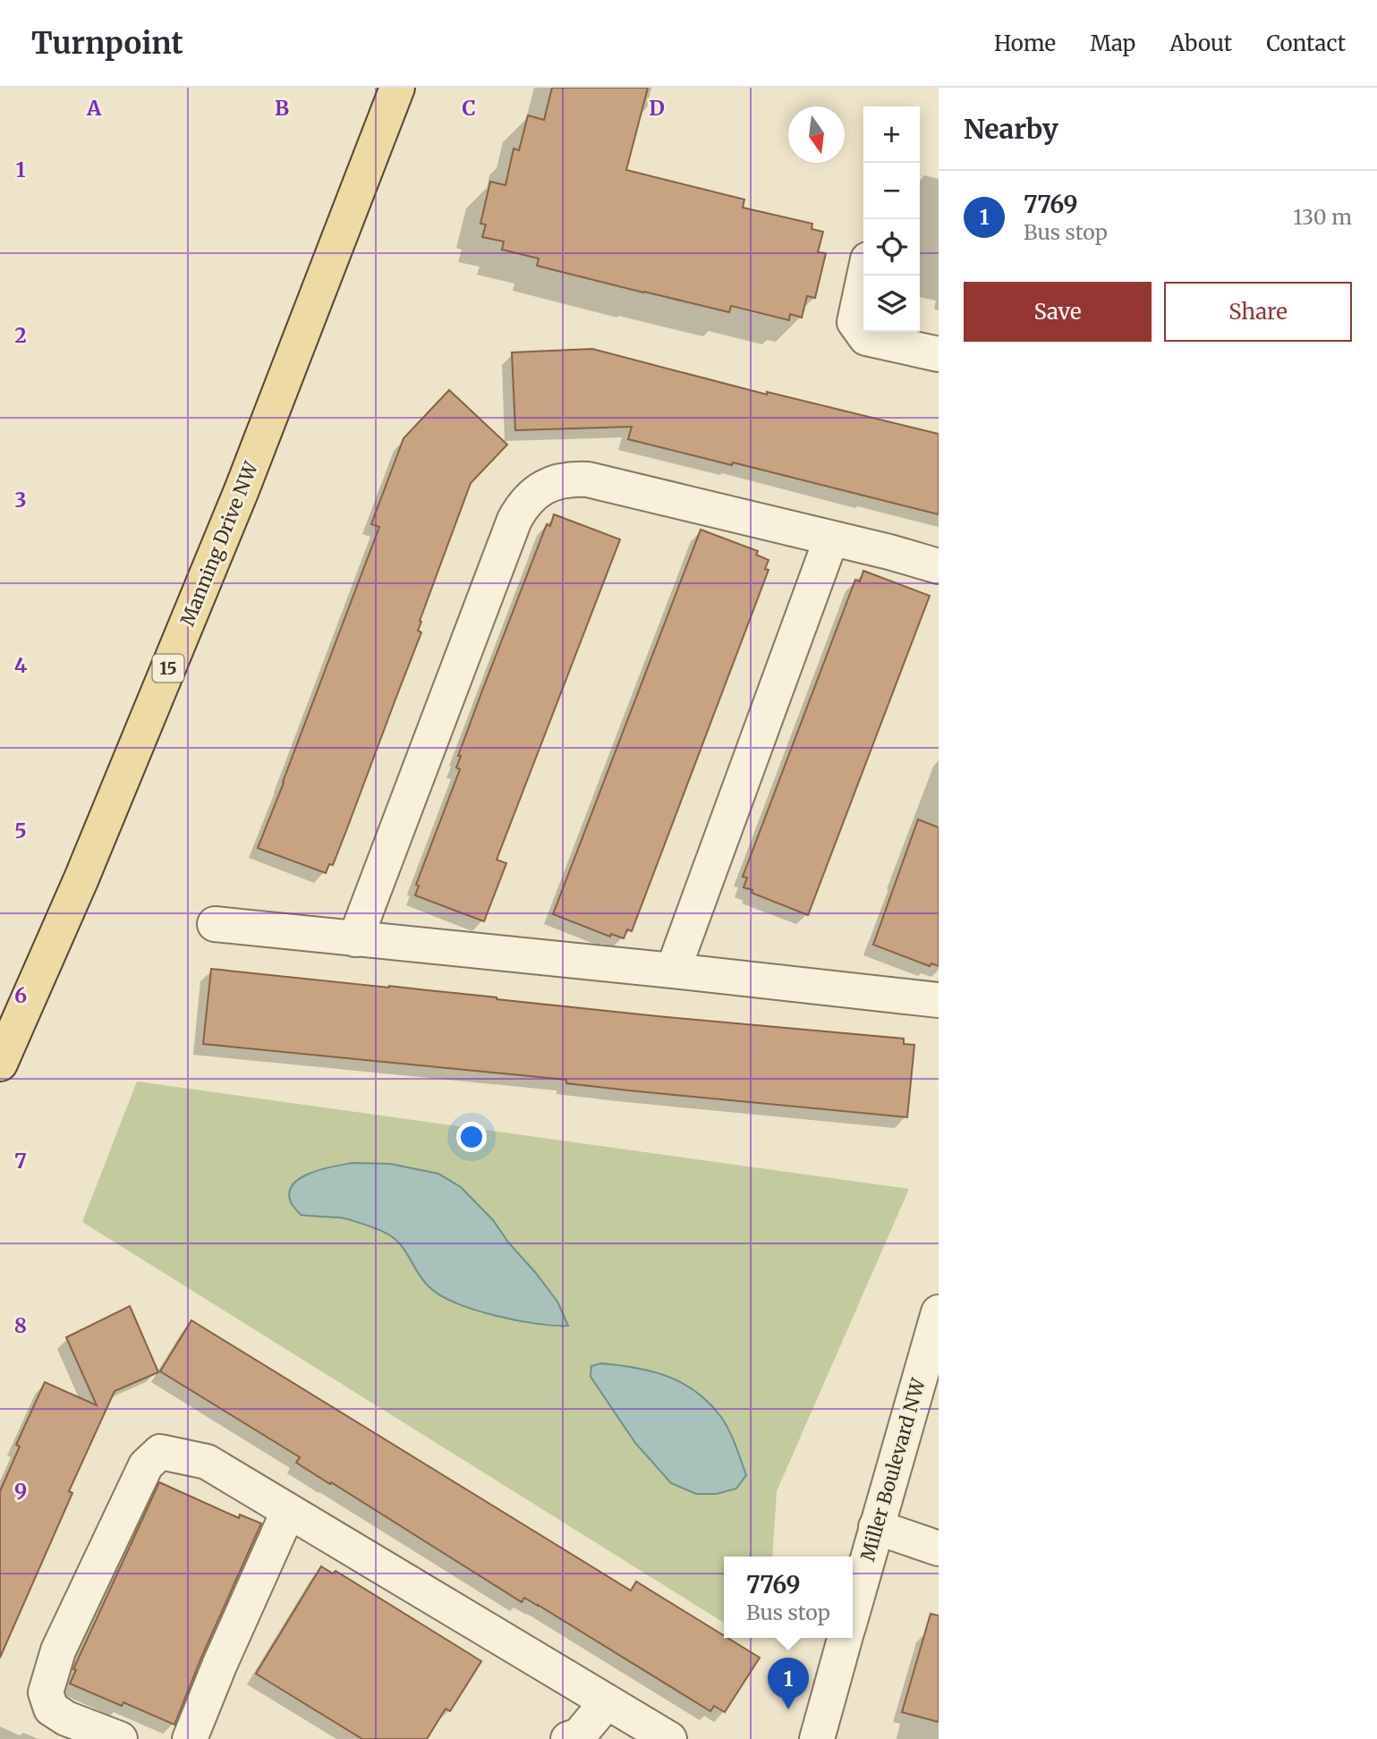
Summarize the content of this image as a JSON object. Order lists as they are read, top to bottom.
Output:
{
  "streets": {
    "main road": ["Manning Drive NW", "15"],
    "street": ["Miller Boulevard NW"]
  },
  "north": "bottom",
  "page": {
    "header": "Turnpoint",
    "nav": [
      "Home",
      "Map",
      "About",
      "Contact"
    ],
    "heading": "Nearby",
    "map_buttons": ["+", "−"],
    "list": [
      {
        "mark": "1",
        "name": "7769",
        "note": "Bus stop",
        "value": "130 m"
      }
    ],
    "buttons": ["Save", "Share"],
    "popup": ["7769", "Bus stop"],
    "pins": "1"
  },
  "grid": {
    "columns": [
      "A",
      "B",
      "C",
      "D"
    ],
    "rows": [
      "1",
      "2",
      "3",
      "4",
      "5",
      "6",
      "7",
      "8",
      "9"
    ]
  }
}
